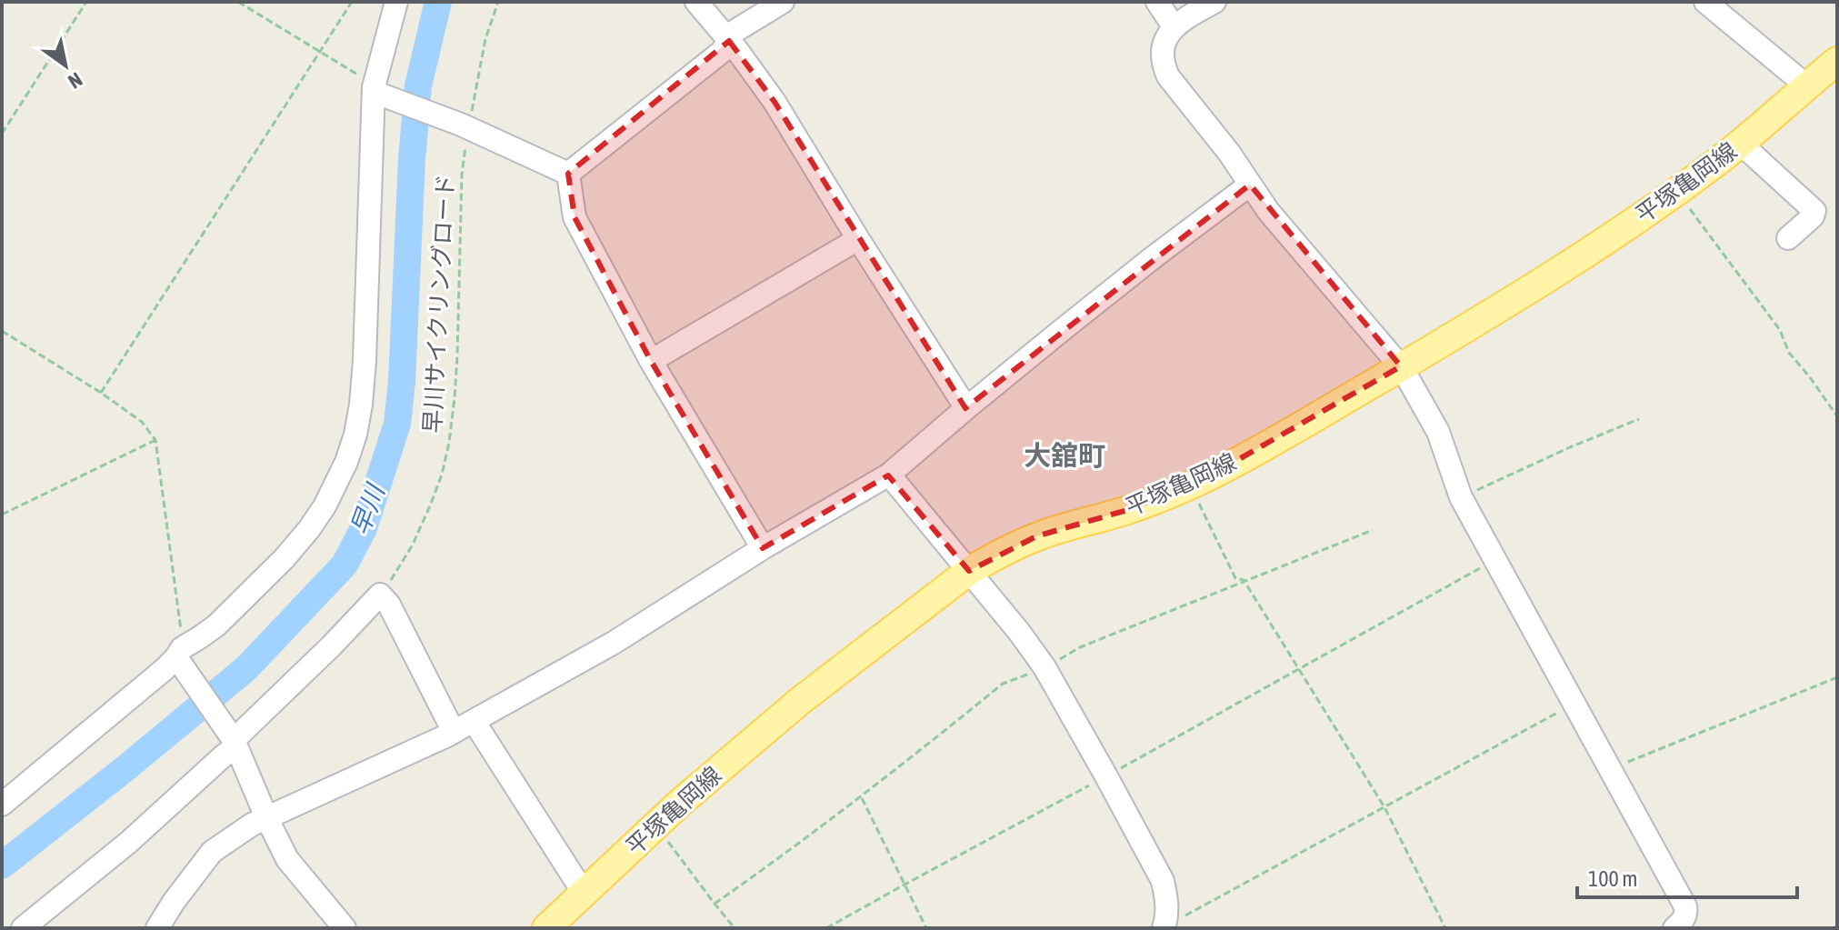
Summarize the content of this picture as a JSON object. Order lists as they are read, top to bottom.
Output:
{
  "streets": {
    "main road": ["平塚亀岡線"],
    "path": ["早川サイクリングロード"]
  },
  "districts": ["大舘町"],
  "water": ["早川"],
  "scale_bar": "100 m",
  "north": "bottom right"
}
